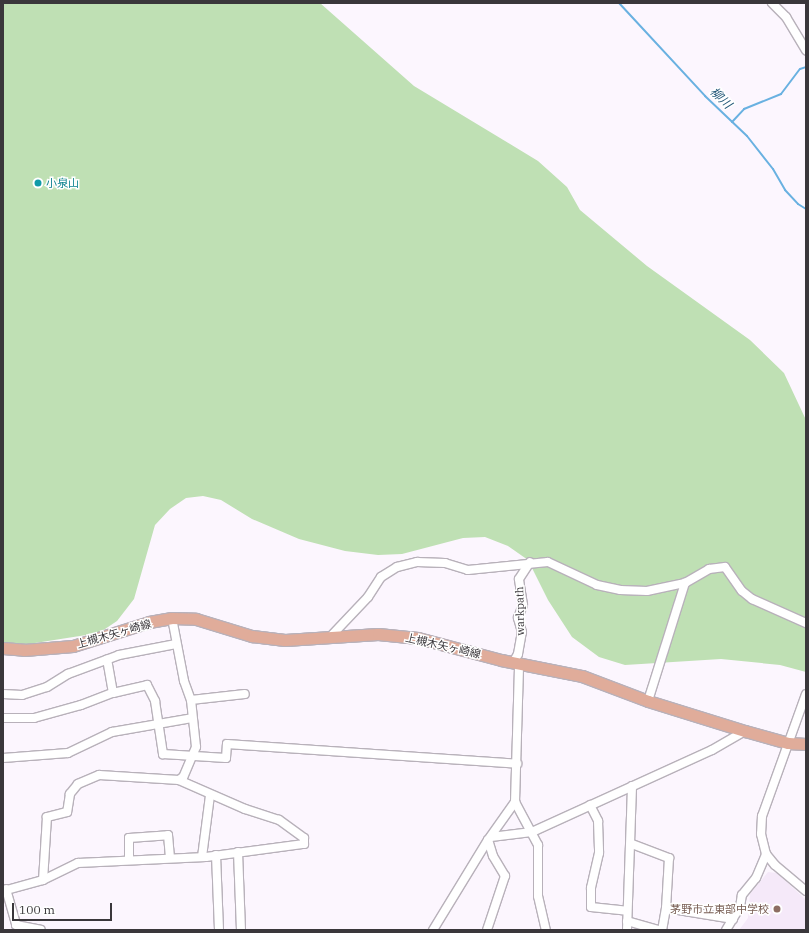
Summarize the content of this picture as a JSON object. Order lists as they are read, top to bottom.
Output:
{
  "streets": {
    "main road": ["上槻木矢ヶ崎線"],
    "street": ["warkpath"]
  },
  "crossings": [
    ["warkpath", "上槻木矢ヶ崎線"]
  ],
  "water": ["柳川"],
  "places": ["小泉山", "茅野市立東部中学校"],
  "scale_bar": "100 m"
}
